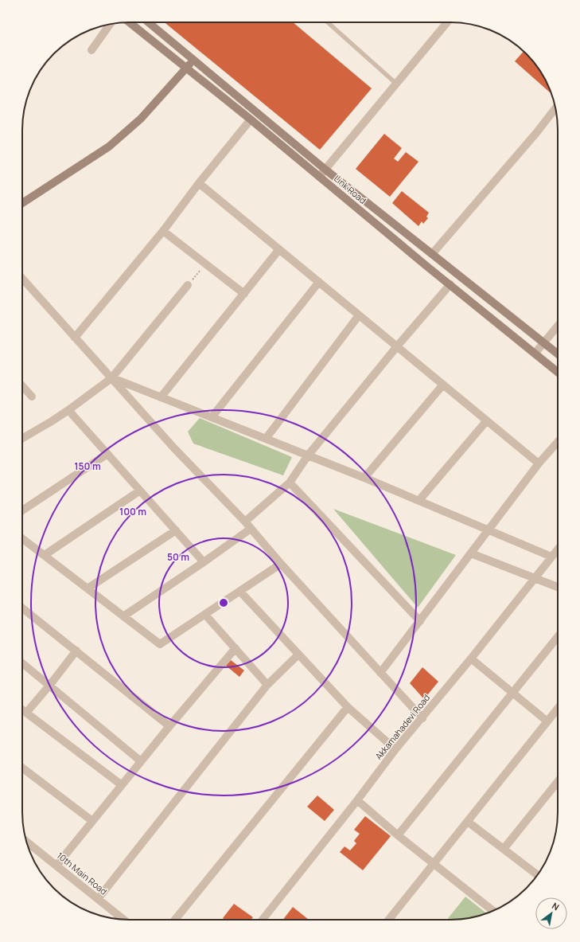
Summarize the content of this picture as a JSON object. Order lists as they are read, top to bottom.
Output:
{
  "streets": {
    "main road": ["Link Road"],
    "street": ["Akkamahadevi Road", "10th Main Road"]
  },
  "north": "top right",
  "rings": ["150 m", "100 m", "50 m"]
}
